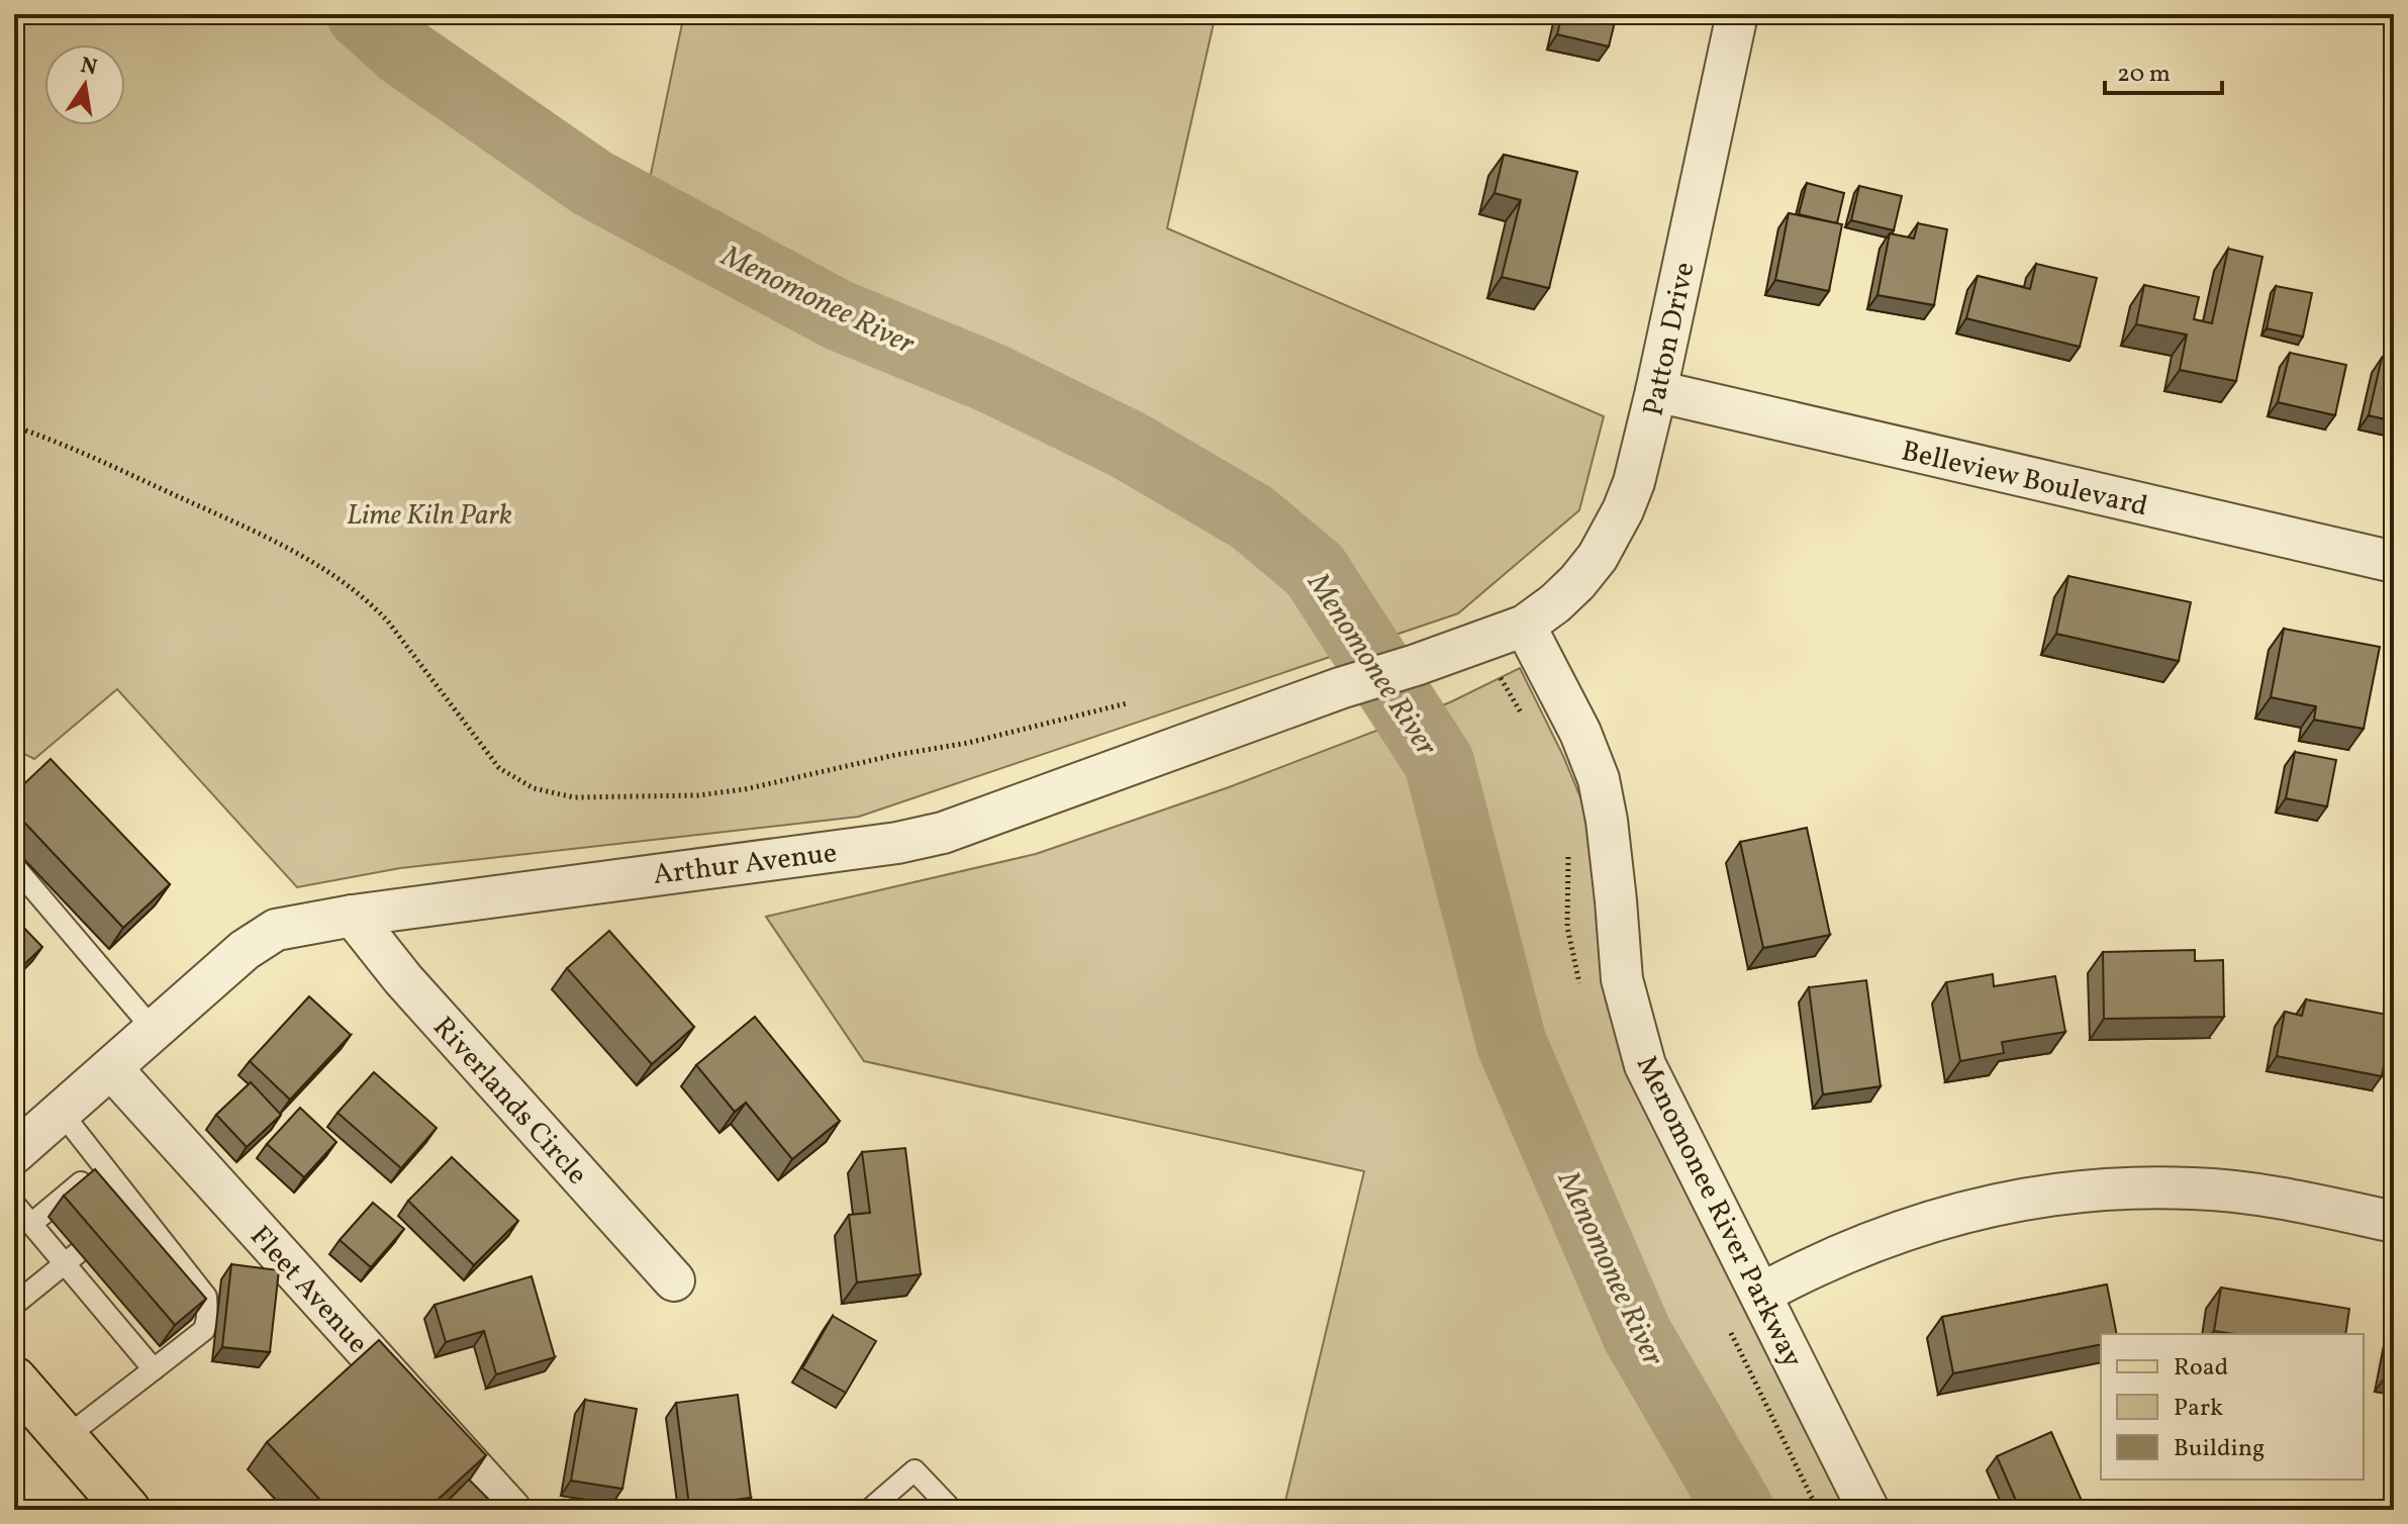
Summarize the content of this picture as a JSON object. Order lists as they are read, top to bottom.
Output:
{
  "streets": {
    "street": [
      "Patton Drive",
      "Belleview Boulevard",
      "Arthur Avenue",
      "Riverlands Circle",
      "Menomonee River Parkway",
      "Fleet Avenue"
    ]
  },
  "crossings": [
    ["Patton Drive", "Belleview Boulevard"],
    ["Patton Drive", "Arthur Avenue"],
    ["Patton Drive", "Menomonee River Parkway"],
    ["Arthur Avenue", "Riverlands Circle"],
    ["Arthur Avenue", "Menomonee River Parkway"],
    ["Arthur Avenue", "Fleet Avenue"]
  ],
  "water": ["Menomonee River"],
  "parks": ["Lime Kiln Park"],
  "legend": ["Road", "Park", "Building"],
  "scale_bar": "20 m",
  "north": "top"
}
